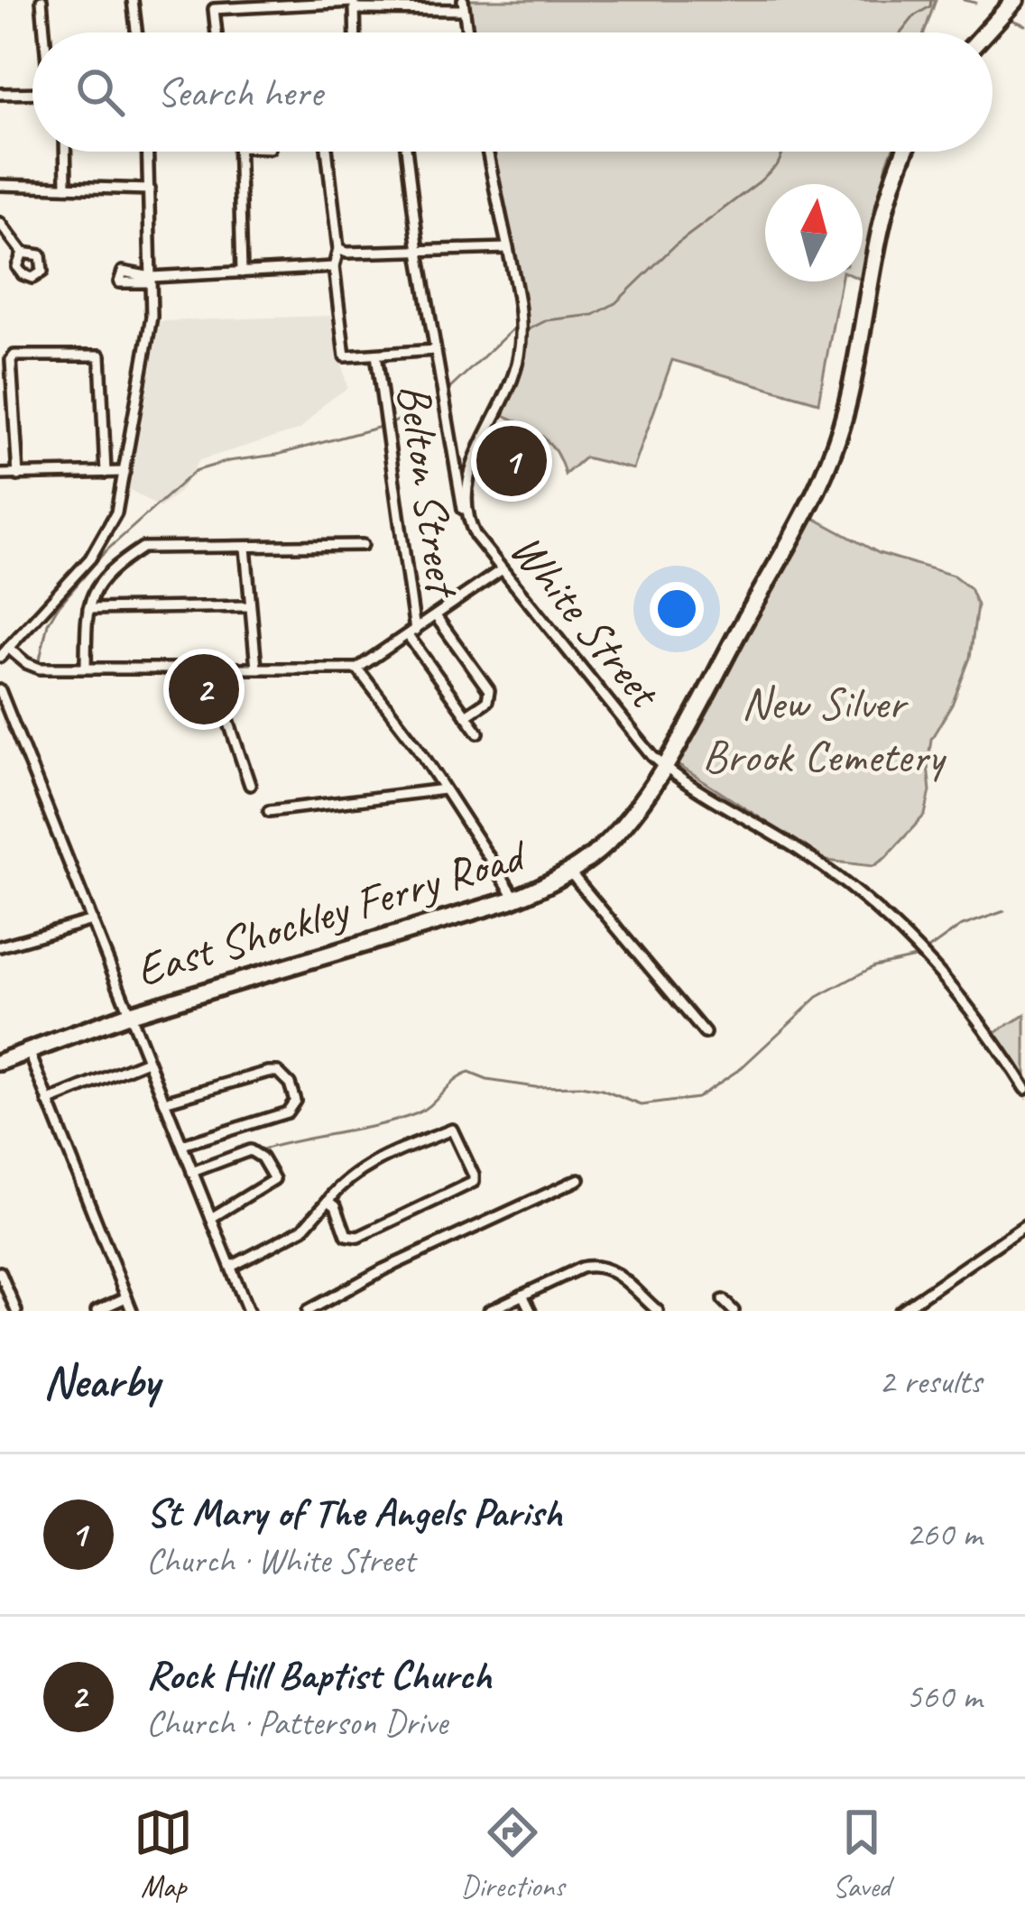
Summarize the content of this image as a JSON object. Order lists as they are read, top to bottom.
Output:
{
  "streets": {
    "highway": ["East Shockley Ferry Road"],
    "street": ["Belton Street", "White Street"]
  },
  "crossings": [
    ["White Street", "East Shockley Ferry Road"]
  ],
  "parks": ["New Silver Brook Cemetery"],
  "north": "top",
  "page": {
    "search": "Search here",
    "pins": ["1", "2"],
    "heading": ["Nearby", "2 results"],
    "list": [
      {
        "mark": "1",
        "name": "St Mary of The Angels Parish",
        "note": "Church · White Street",
        "value": "260 m"
      },
      {
        "mark": "2",
        "name": "Rock Hill Baptist Church",
        "note": "Church · Patterson Drive",
        "value": "560 m"
      }
    ],
    "nav": ["Map", "Directions", "Saved"]
  }
}
